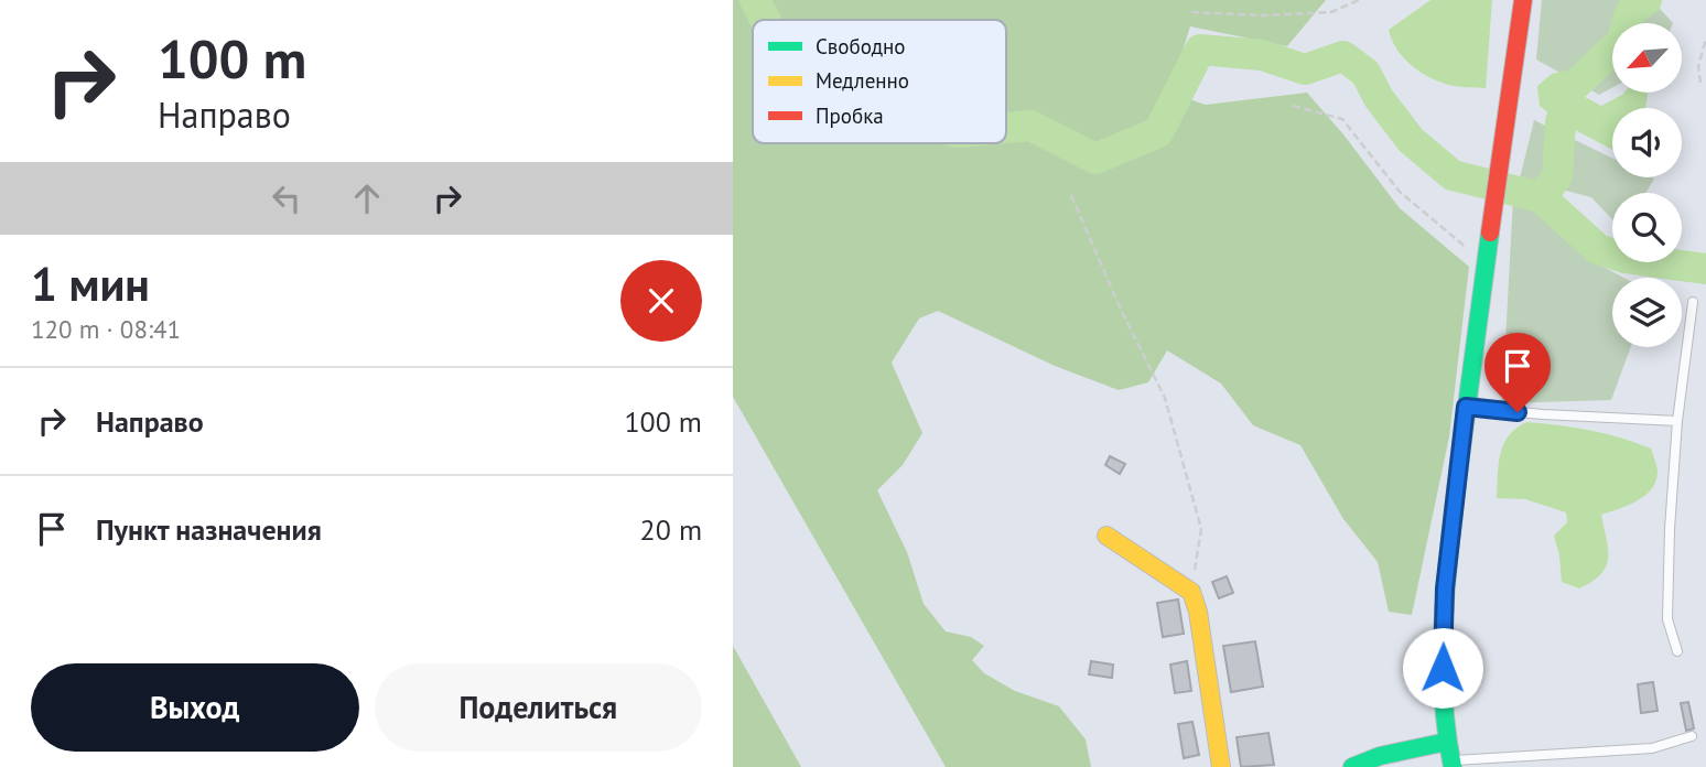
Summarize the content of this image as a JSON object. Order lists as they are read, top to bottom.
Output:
{
  "legend": ["Свободно", "Медленно", "Пробка"],
  "north": "bottom left",
  "page": {
    "turn": ["100 m", "Направо"],
    "heading": ["1 мин", "120 m · 08:41"],
    "list": [
      {
        "name": "Направо",
        "value": "100 m"
      },
      {
        "name": "Пункт назначения",
        "value": "20 m"
      }
    ],
    "buttons": ["Выход", "Поделиться"]
  }
}
